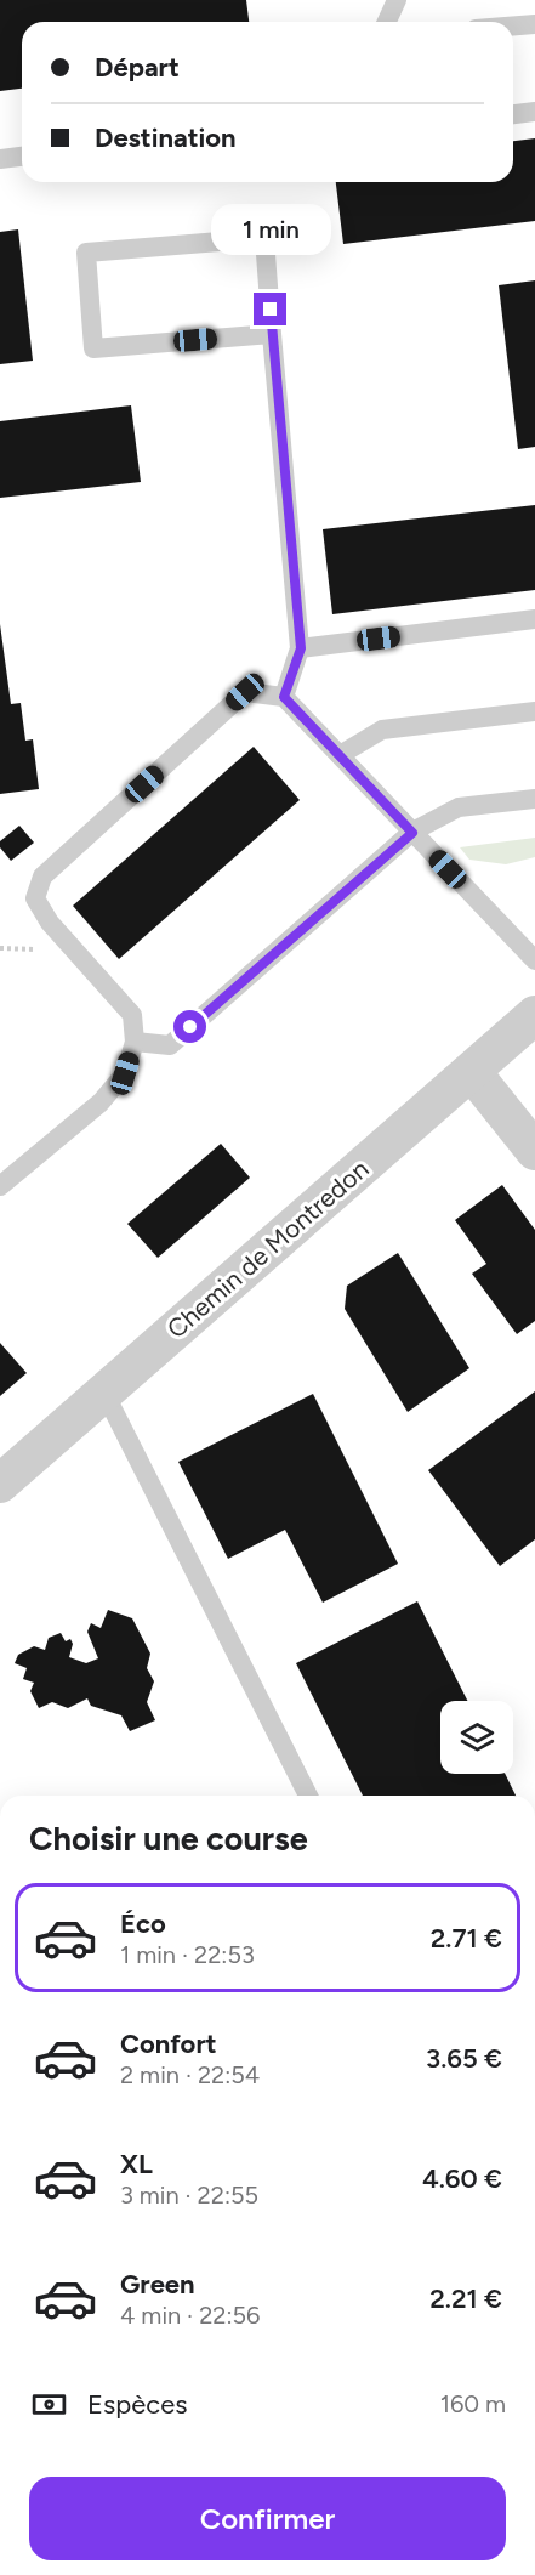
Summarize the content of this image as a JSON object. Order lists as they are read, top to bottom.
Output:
{
  "streets": {
    "street": ["Chemin de Montredon"]
  },
  "page": {
    "banner": ["Départ", "Destination"],
    "bubble": "1 min",
    "heading": "Choisir une course",
    "list": [
      {
        "name": "Éco",
        "note": "1 min · 22:53",
        "value": "2.71 €"
      },
      {
        "name": "Confort",
        "note": "2 min · 22:54",
        "value": "3.65 €"
      },
      {
        "name": "XL",
        "note": "3 min · 22:55",
        "value": "4.60 €"
      },
      {
        "name": "Green",
        "note": "4 min · 22:56",
        "value": "2.21 €"
      }
    ],
    "pay": ["Espèces", "160 m"],
    "buttons": "Confirmer"
  }
}
